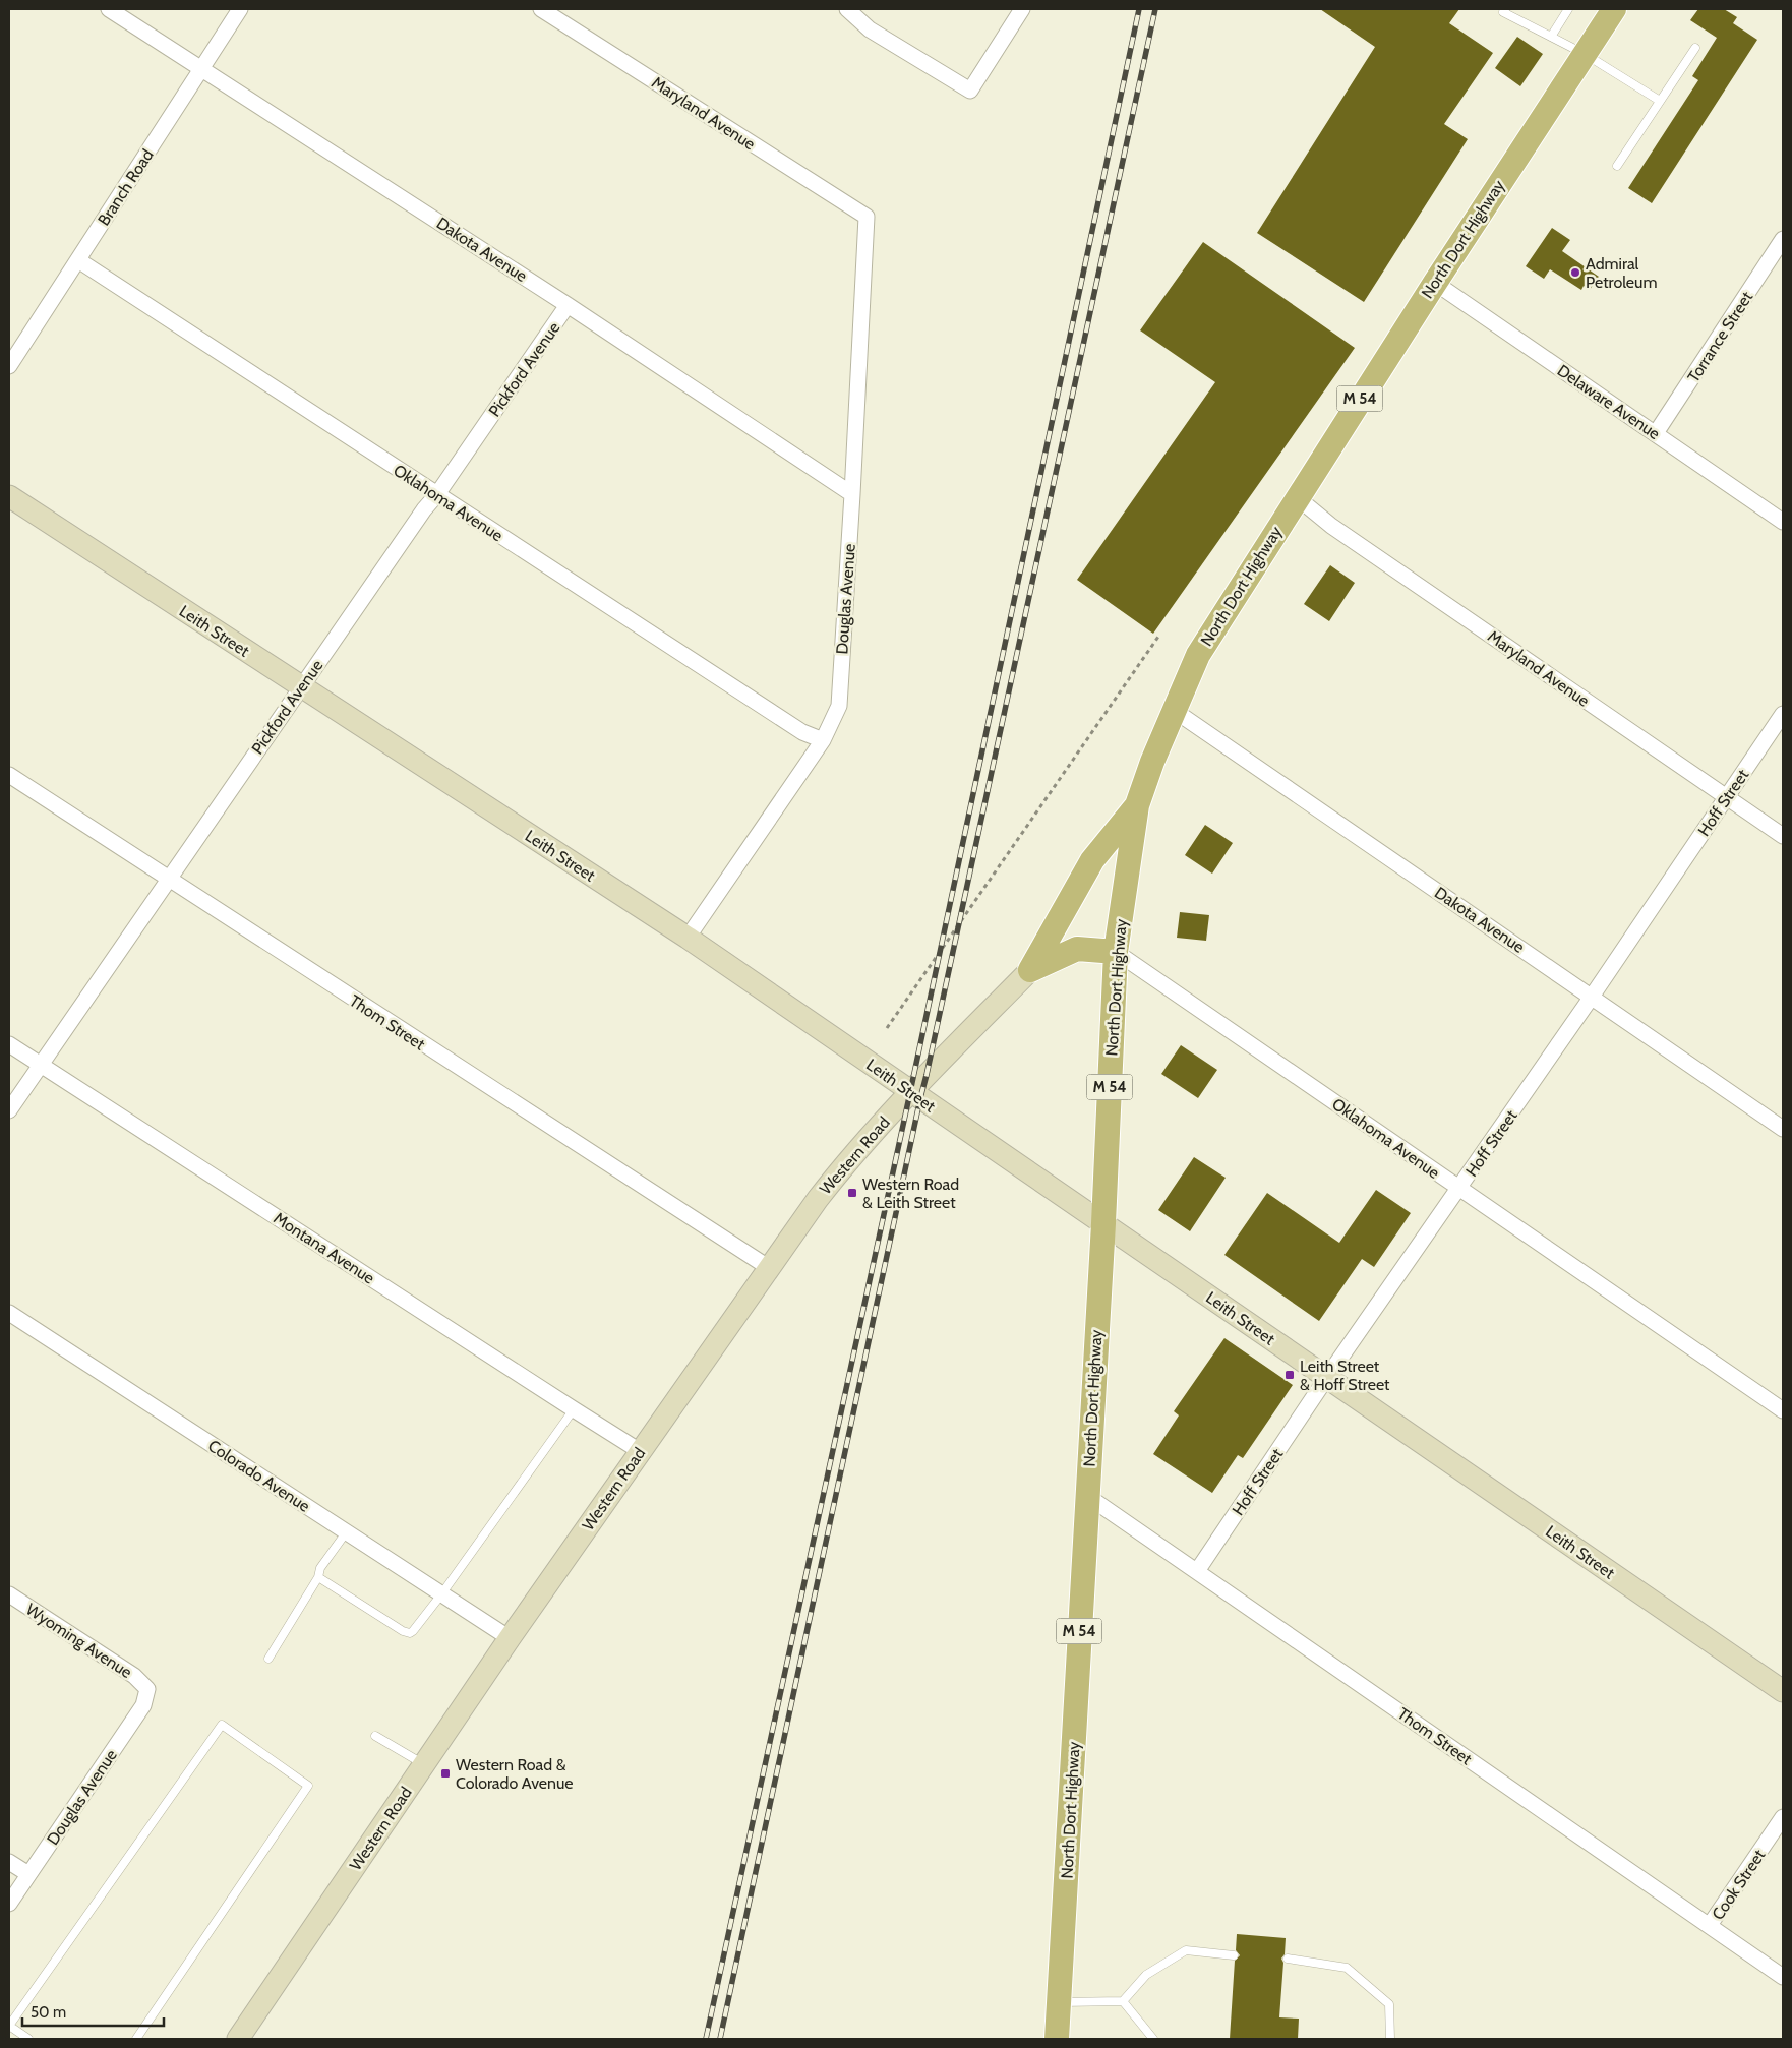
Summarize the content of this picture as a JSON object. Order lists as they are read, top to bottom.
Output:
{
  "streets": {
    "main road": ["North Dort Highway", "M 54"],
    "street": [
      "Maryland Avenue",
      "Branch Road",
      "Dakota Avenue",
      "Torrance Street",
      "Pickford Avenue",
      "Delaware Avenue",
      "Oklahoma Avenue",
      "Douglas Avenue",
      "Leith Street",
      "Hoff Street",
      "Thom Street",
      "Western Road",
      "Montana Avenue",
      "Colorado Avenue",
      "Wyoming Avenue",
      "Cook Street"
    ]
  },
  "crossings": [
    ["Maryland Avenue", "North Dort Highway"],
    ["Maryland Avenue", "Douglas Avenue"],
    ["Maryland Avenue", "Hoff Street"],
    ["Branch Road", "Dakota Avenue"],
    ["Branch Road", "Oklahoma Avenue"],
    ["North Dort Highway", "Dakota Avenue"],
    ["North Dort Highway", "Delaware Avenue"],
    ["North Dort Highway", "Oklahoma Avenue"],
    ["North Dort Highway", "Leith Street"],
    ["North Dort Highway", "Thom Street"],
    ["Dakota Avenue", "Pickford Avenue"],
    ["Dakota Avenue", "Douglas Avenue"],
    ["Dakota Avenue", "Hoff Street"],
    ["Torrance Street", "Delaware Avenue"],
    ["Pickford Avenue", "Oklahoma Avenue"],
    ["Pickford Avenue", "Leith Street"],
    ["Pickford Avenue", "Thom Street"],
    ["Pickford Avenue", "Montana Avenue"],
    ["Oklahoma Avenue", "Douglas Avenue"],
    ["Oklahoma Avenue", "Hoff Street"],
    ["Douglas Avenue", "Leith Street"],
    ["Douglas Avenue", "Wyoming Avenue"],
    ["Leith Street", "Hoff Street"],
    ["Leith Street", "Western Road"],
    ["Hoff Street", "Thom Street"],
    ["Thom Street", "Western Road"],
    ["Thom Street", "Cook Street"],
    ["Western Road", "Montana Avenue"],
    ["Western Road", "Colorado Avenue"]
  ],
  "places": {
    "other": ["Admiral Petroleum"],
    "transit": ["Western Road & Leith Street", "Leith Street & Hoff Street", "Western Road & Colorado Avenue"]
  },
  "scale_bar": "50 m"
}
